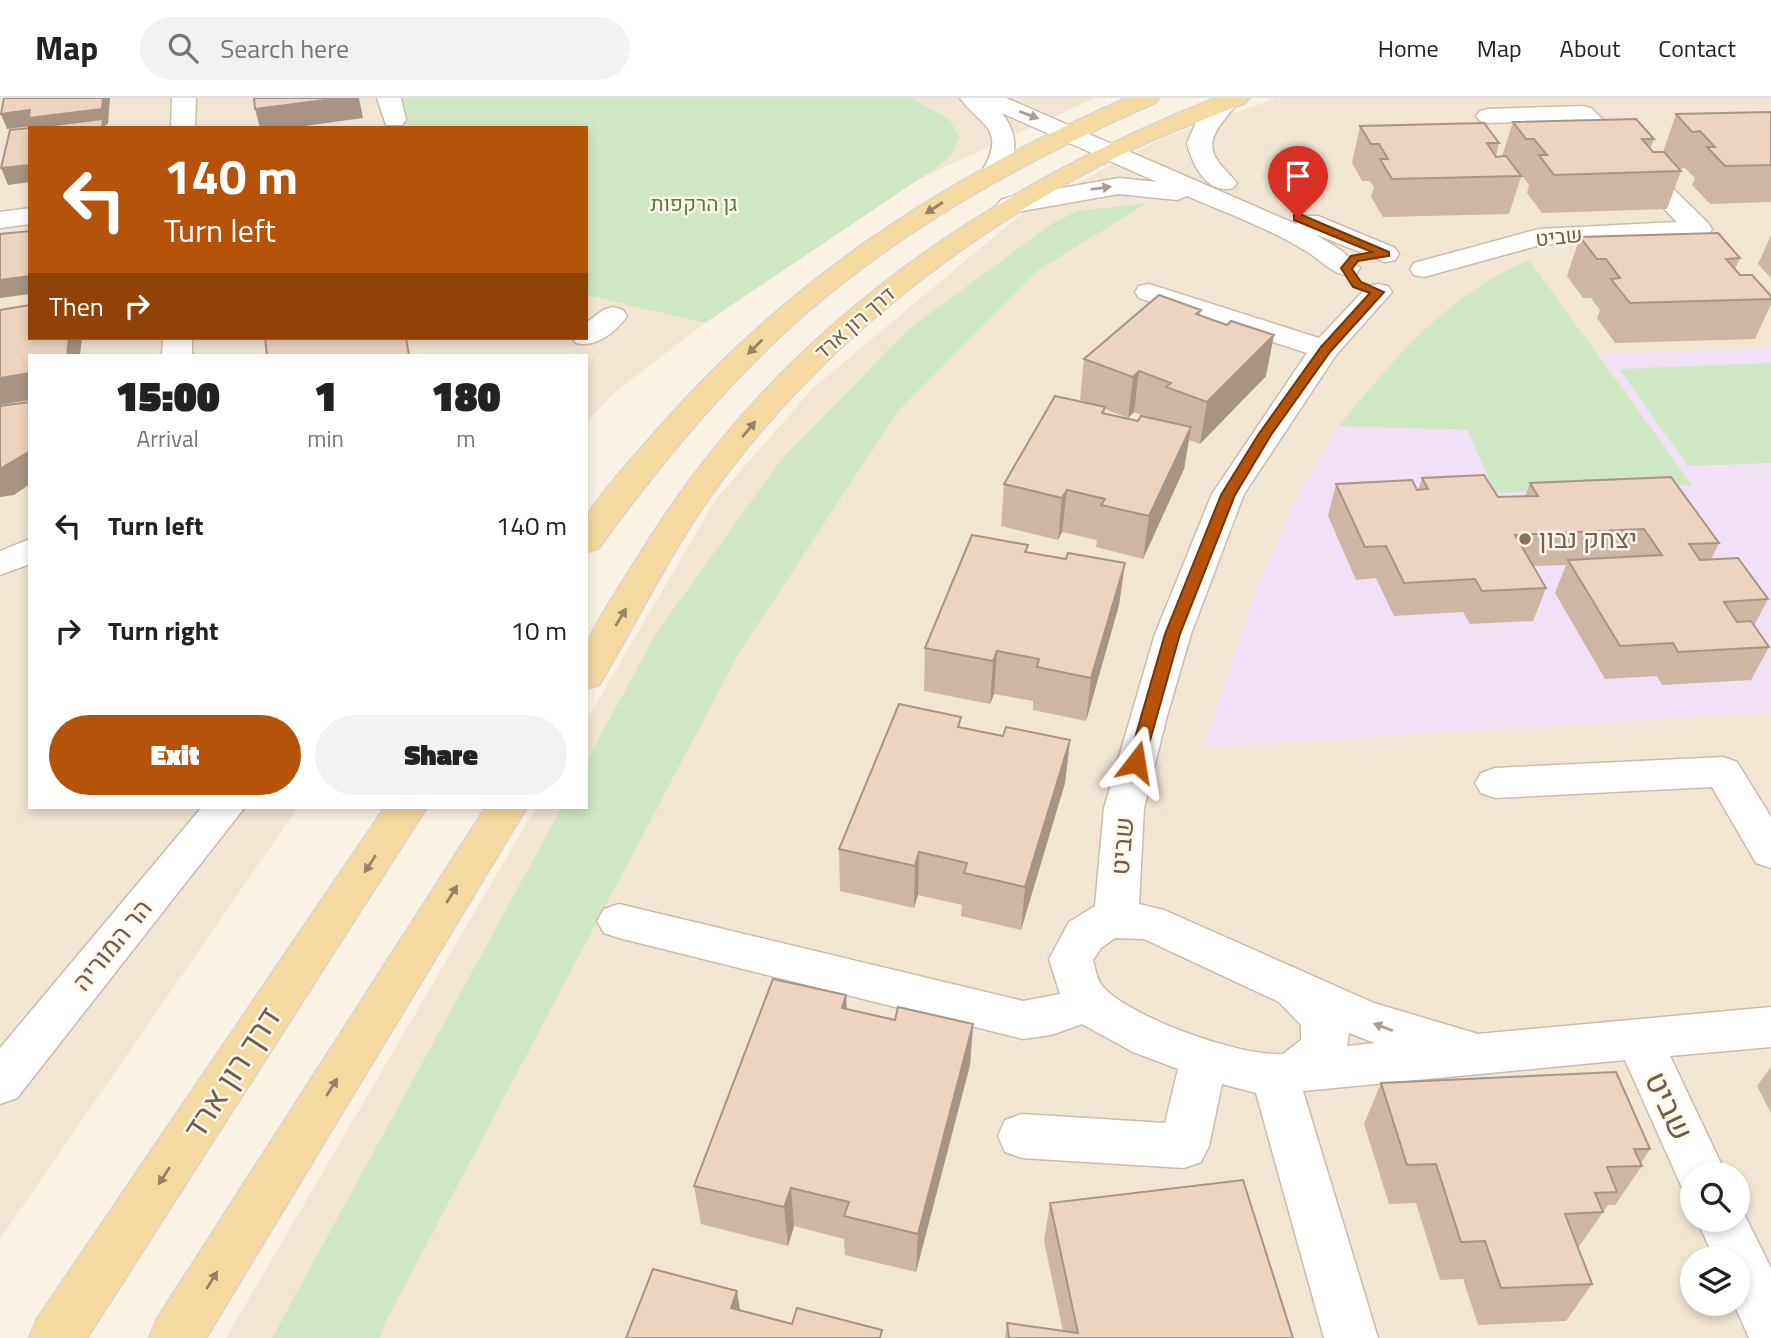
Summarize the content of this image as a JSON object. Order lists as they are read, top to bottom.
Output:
{
  "streets": {
    "main road": ["דרך רון ארד"],
    "street": ["שביט", "הר המוריה"]
  },
  "parks": ["גן הרקפות"],
  "places": ["יצחק נבון"],
  "page": {
    "header": "Map",
    "search": "Search here",
    "nav": [
      "Home",
      "Map",
      "About",
      "Contact"
    ],
    "turn": ["140 m", "Turn left"],
    "then": "Then",
    "eta": [
      "15:00",
      "Arrival",
      "1",
      "min",
      "180",
      "m"
    ],
    "list": [
      {
        "name": "Turn left",
        "value": "140 m"
      },
      {
        "name": "Turn right",
        "value": "10 m"
      }
    ],
    "buttons": ["Exit", "Share"]
  }
}
